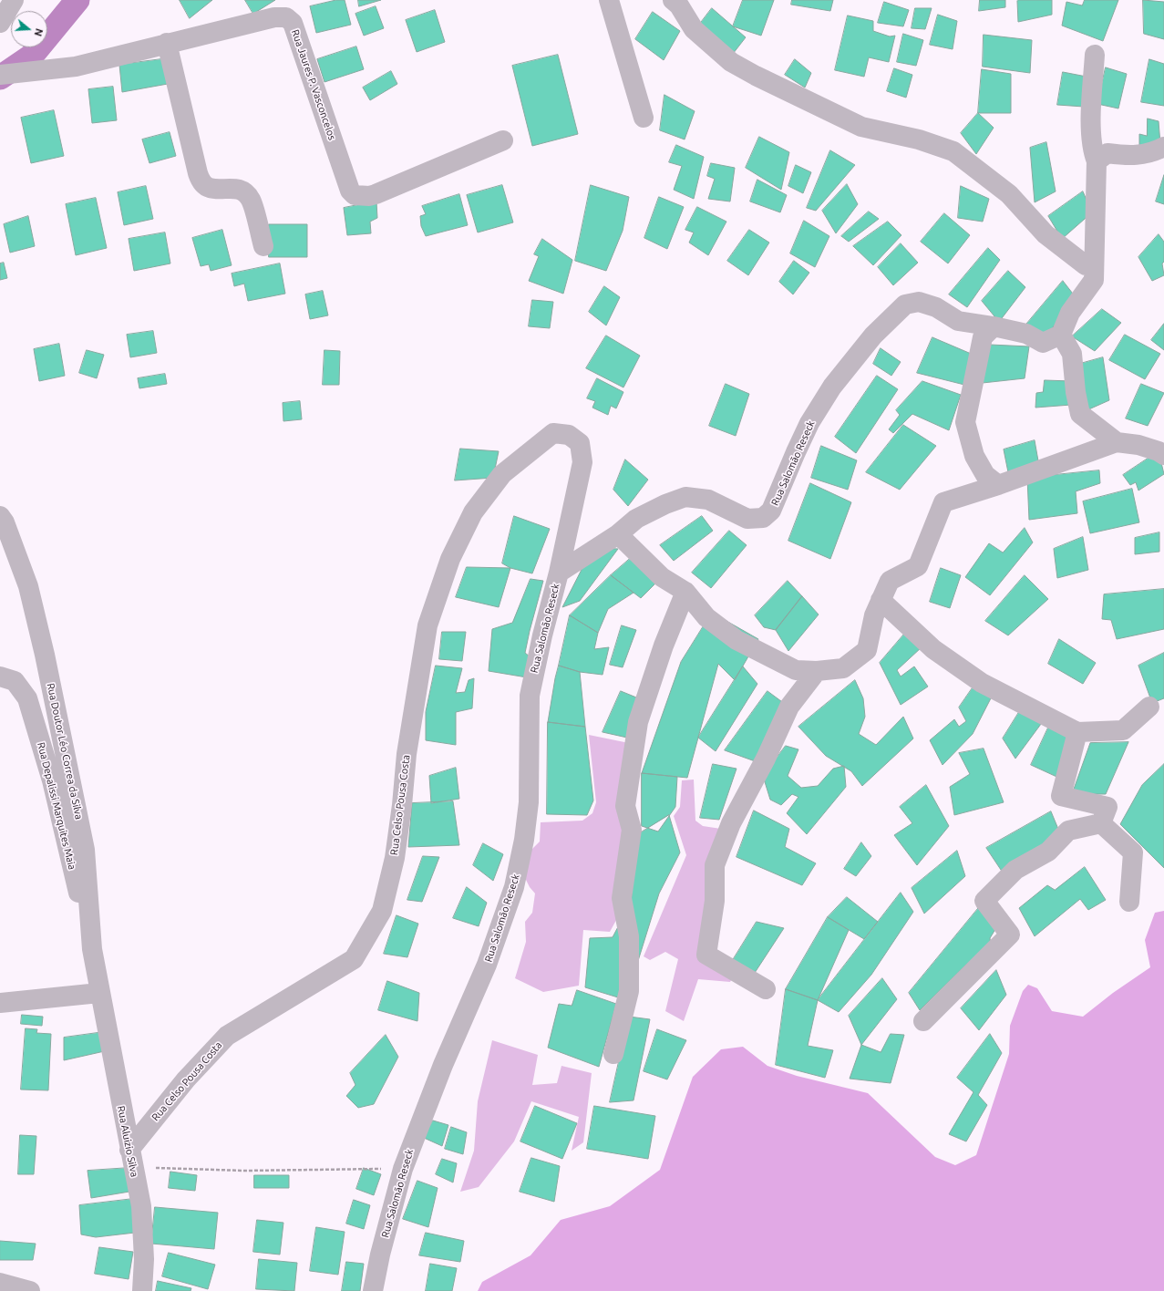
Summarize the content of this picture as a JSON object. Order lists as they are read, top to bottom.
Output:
{
  "streets": {
    "street": [
      "Rua Jaures P. Vasconcelos",
      "Rua Salomão Reseck",
      "Rua Doutor Léo Correa da Silva",
      "Rua Celso Pousa Costa",
      "Rua Depalissi Marquites Maia",
      "Rua Aluizio Silva"
    ]
  },
  "crossings": [
    ["Rua Salomão Reseck", "Rua Celso Pousa Costa"],
    ["Rua Doutor Léo Correa da Silva", "Rua Depalissi Marquites Maia"],
    ["Rua Doutor Léo Correa da Silva", "Rua Aluizio Silva"],
    ["Rua Celso Pousa Costa", "Rua Aluizio Silva"]
  ],
  "north": "right"
}
